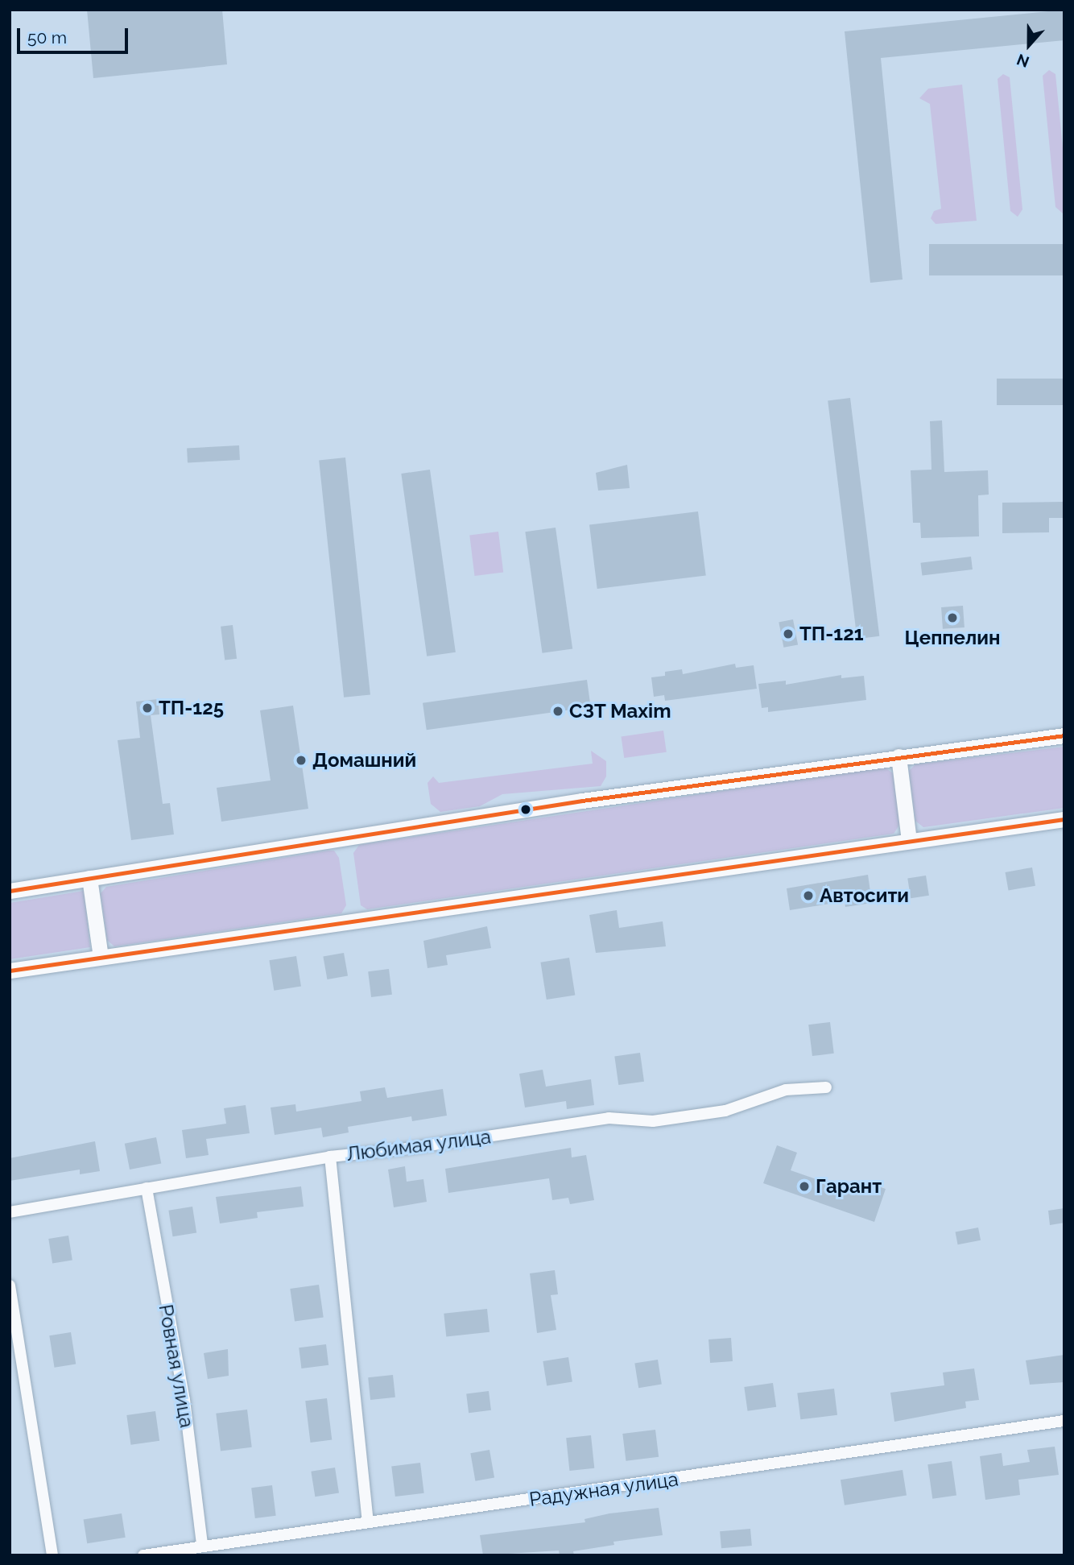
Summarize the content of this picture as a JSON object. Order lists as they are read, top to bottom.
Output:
{
  "streets": {
    "street": ["Любимая улица", "Ровная улица", "Радужная улица"]
  },
  "crossings": [
    ["Любимая улица", "Ровная улица"],
    ["Ровная улица", "Радужная улица"]
  ],
  "places": [
    "Цеппелин",
    "ТП-121",
    "ТП-125",
    "СЗТ Maxim",
    "Домашний",
    "Автосити",
    "Гарант"
  ],
  "scale_bar": "50 m",
  "north": "bottom"
}
